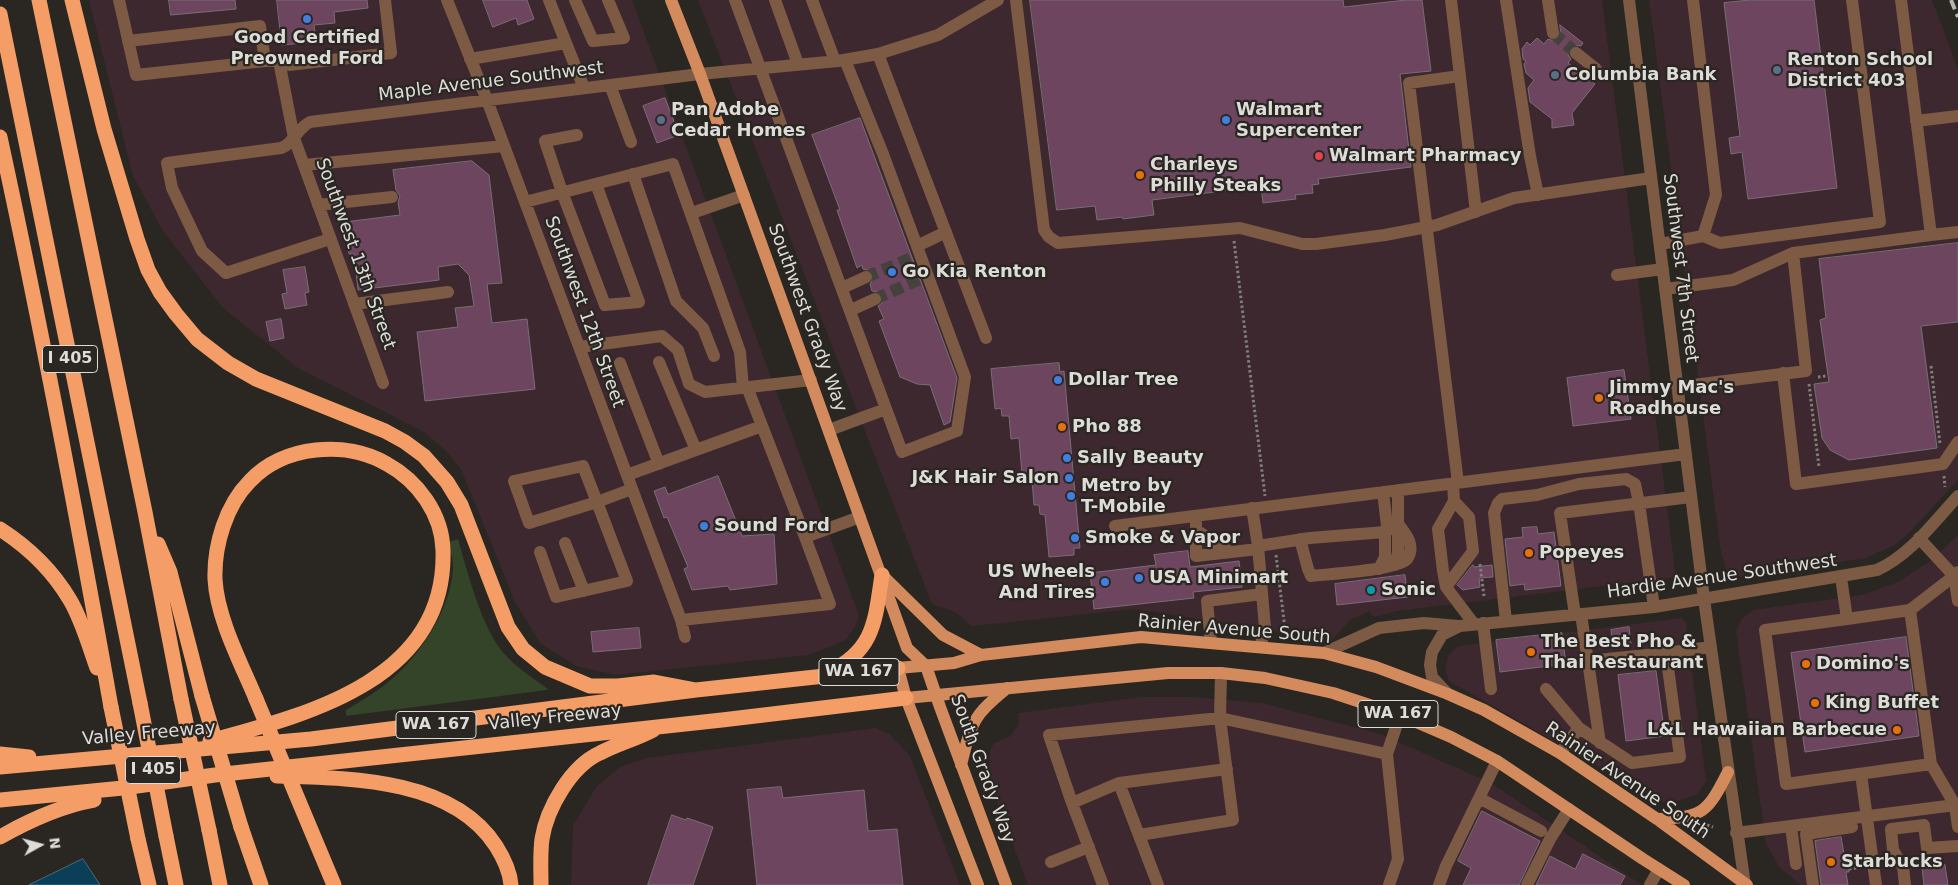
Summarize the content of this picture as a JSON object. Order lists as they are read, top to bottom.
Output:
{
  "streets": {
    "highway": ["I 405", "WA 167", "Valley Freeway"],
    "main road": ["Southwest Grady Way", "Rainier Avenue South", "South Grady Way"],
    "street": [
      "Maple Avenue Southwest",
      "Southwest 13th Street",
      "Southwest 7th Street",
      "Southwest 12th Street",
      "Hardie Avenue Southwest"
    ]
  },
  "crossings": [
    ["Maple Avenue Southwest", "Southwest 13th Street"],
    ["Maple Avenue Southwest", "Southwest 12th Street"],
    ["Maple Avenue Southwest", "Southwest Grady Way"],
    ["Southwest 7th Street", "Hardie Avenue Southwest"],
    ["Southwest 7th Street", "Rainier Avenue South"],
    ["Southwest Grady Way", "Rainier Avenue South"],
    ["Southwest Grady Way", "South Grady Way"],
    ["Hardie Avenue Southwest", "Rainier Avenue South"],
    ["Rainier Avenue South", "Valley Freeway"],
    ["Rainier Avenue South", "South Grady Way"],
    ["WA 167", "Valley Freeway"],
    ["WA 167", "South Grady Way"]
  ],
  "places": [
    "Good Certified Preowned Ford",
    "Renton School District 403",
    "Columbia Bank",
    "Pan Adobe Cedar Homes",
    "Walmart Supercenter",
    "Walmart Pharmacy",
    "Charleys Philly Steaks",
    "Go Kia Renton",
    "Dollar Tree",
    "Jimmy Mac's Roadhouse",
    "Pho 88",
    "Sally Beauty",
    "J&K Hair Salon",
    "Metro by T-Mobile",
    "Sound Ford",
    "Smoke & Vapor",
    "Popeyes",
    "USA Minimart",
    "US Wheels And Tires",
    "Sonic",
    "The Best Pho & Thai Restaurant",
    "Domino's",
    "King Buffet",
    "L&L Hawaiian Barbecue",
    "Starbucks"
  ],
  "north": "right"
}
